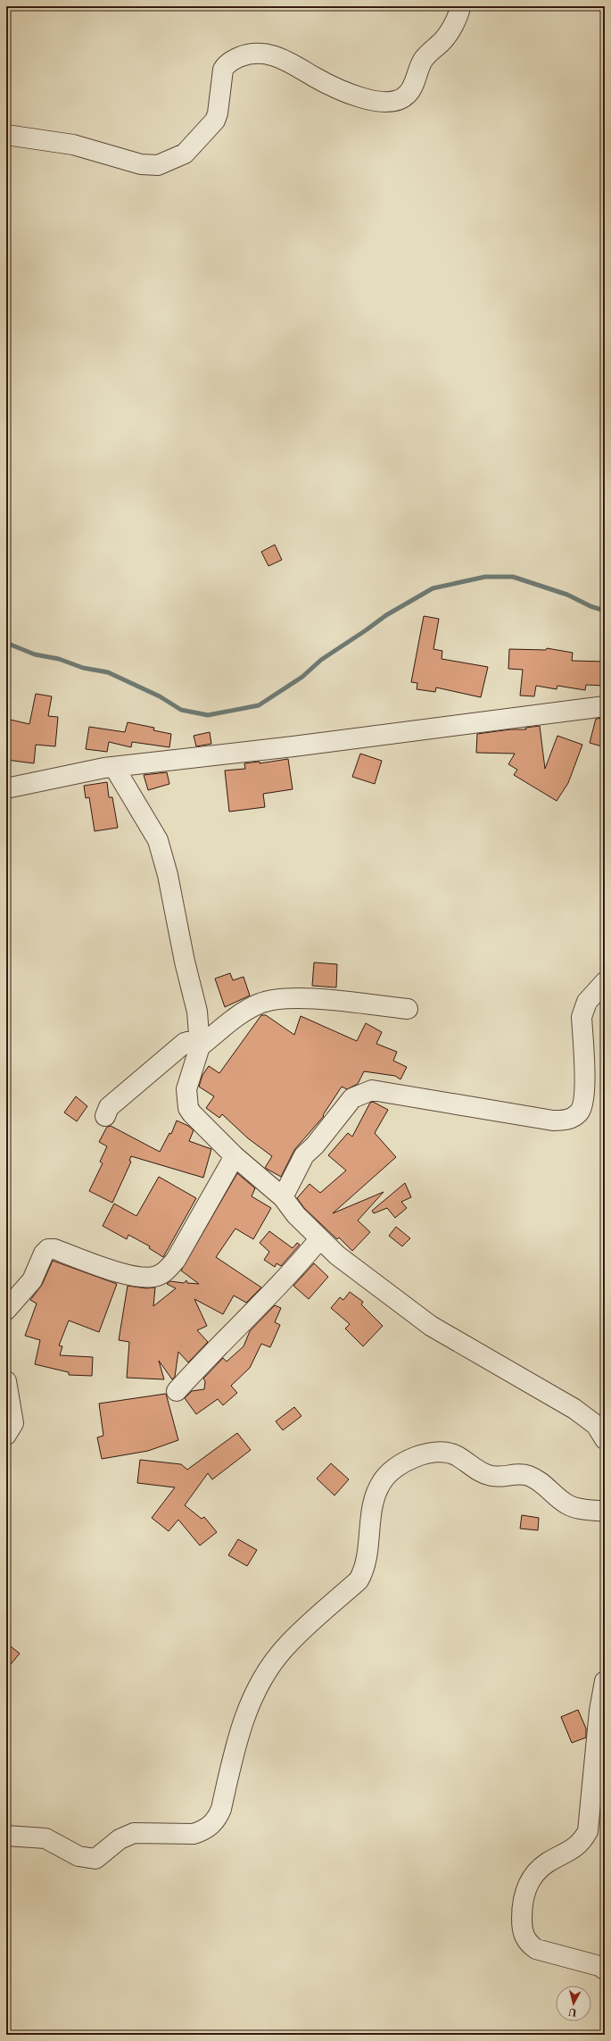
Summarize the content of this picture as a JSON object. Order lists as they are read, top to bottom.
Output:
{
  "north": "bottom"
}
